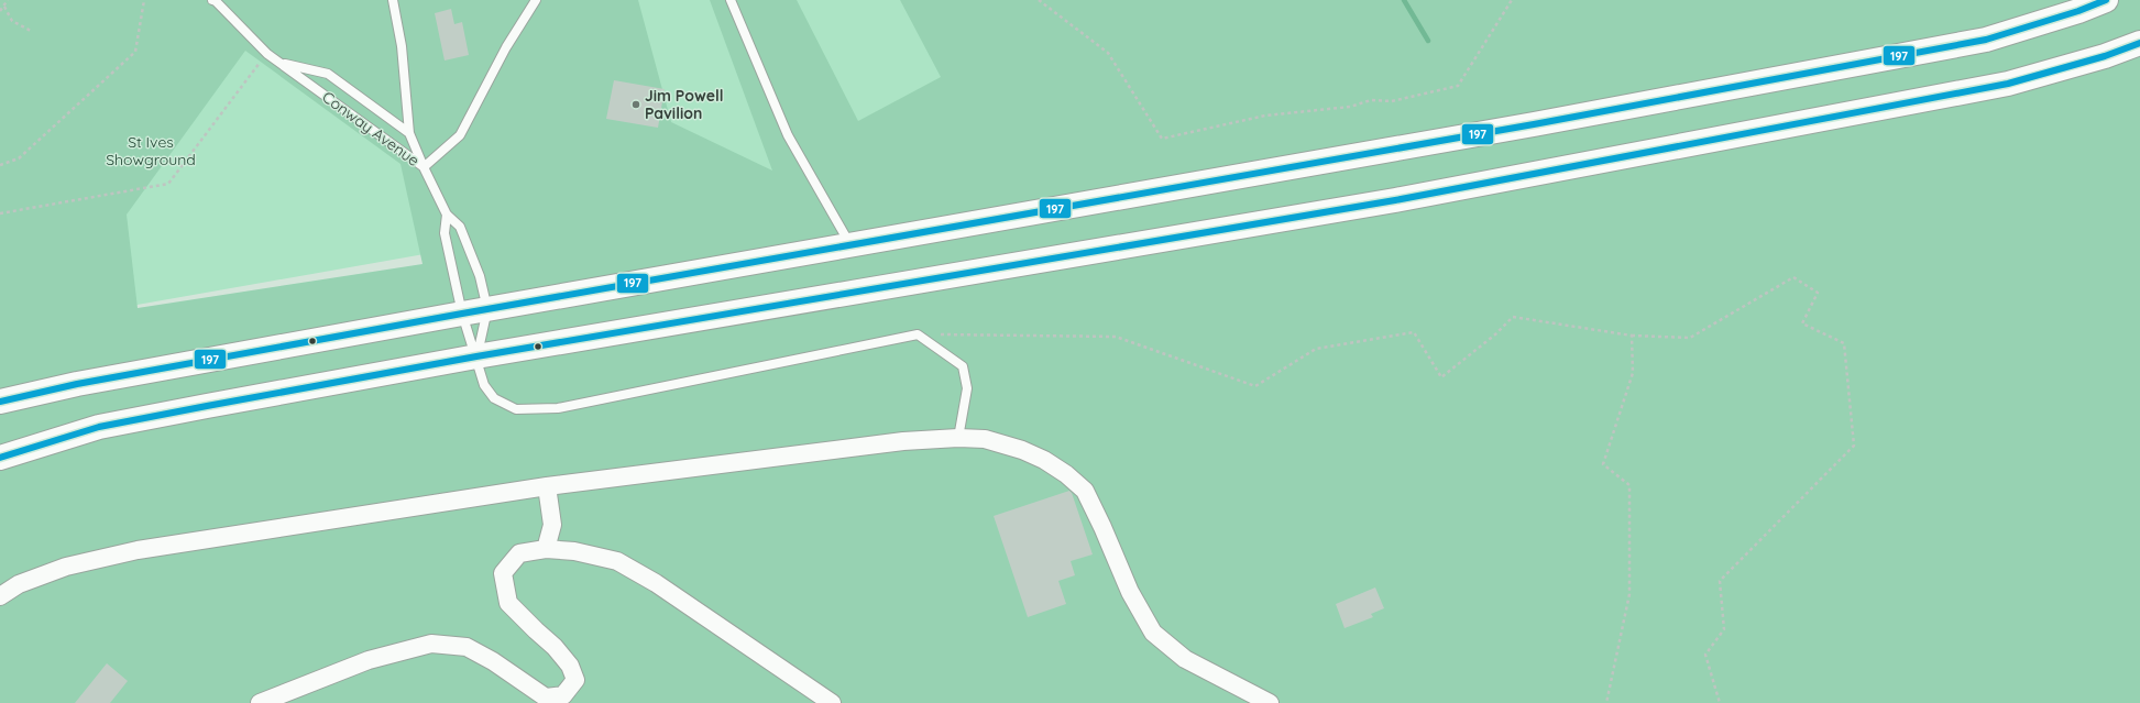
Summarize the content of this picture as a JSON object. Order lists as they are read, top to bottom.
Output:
{
  "streets": {
    "lane": ["Conway Avenue"]
  },
  "parks": ["St Ives Showground"],
  "places": ["Jim Powell Pavilion"],
  "lines": ["transit line 197"]
}
